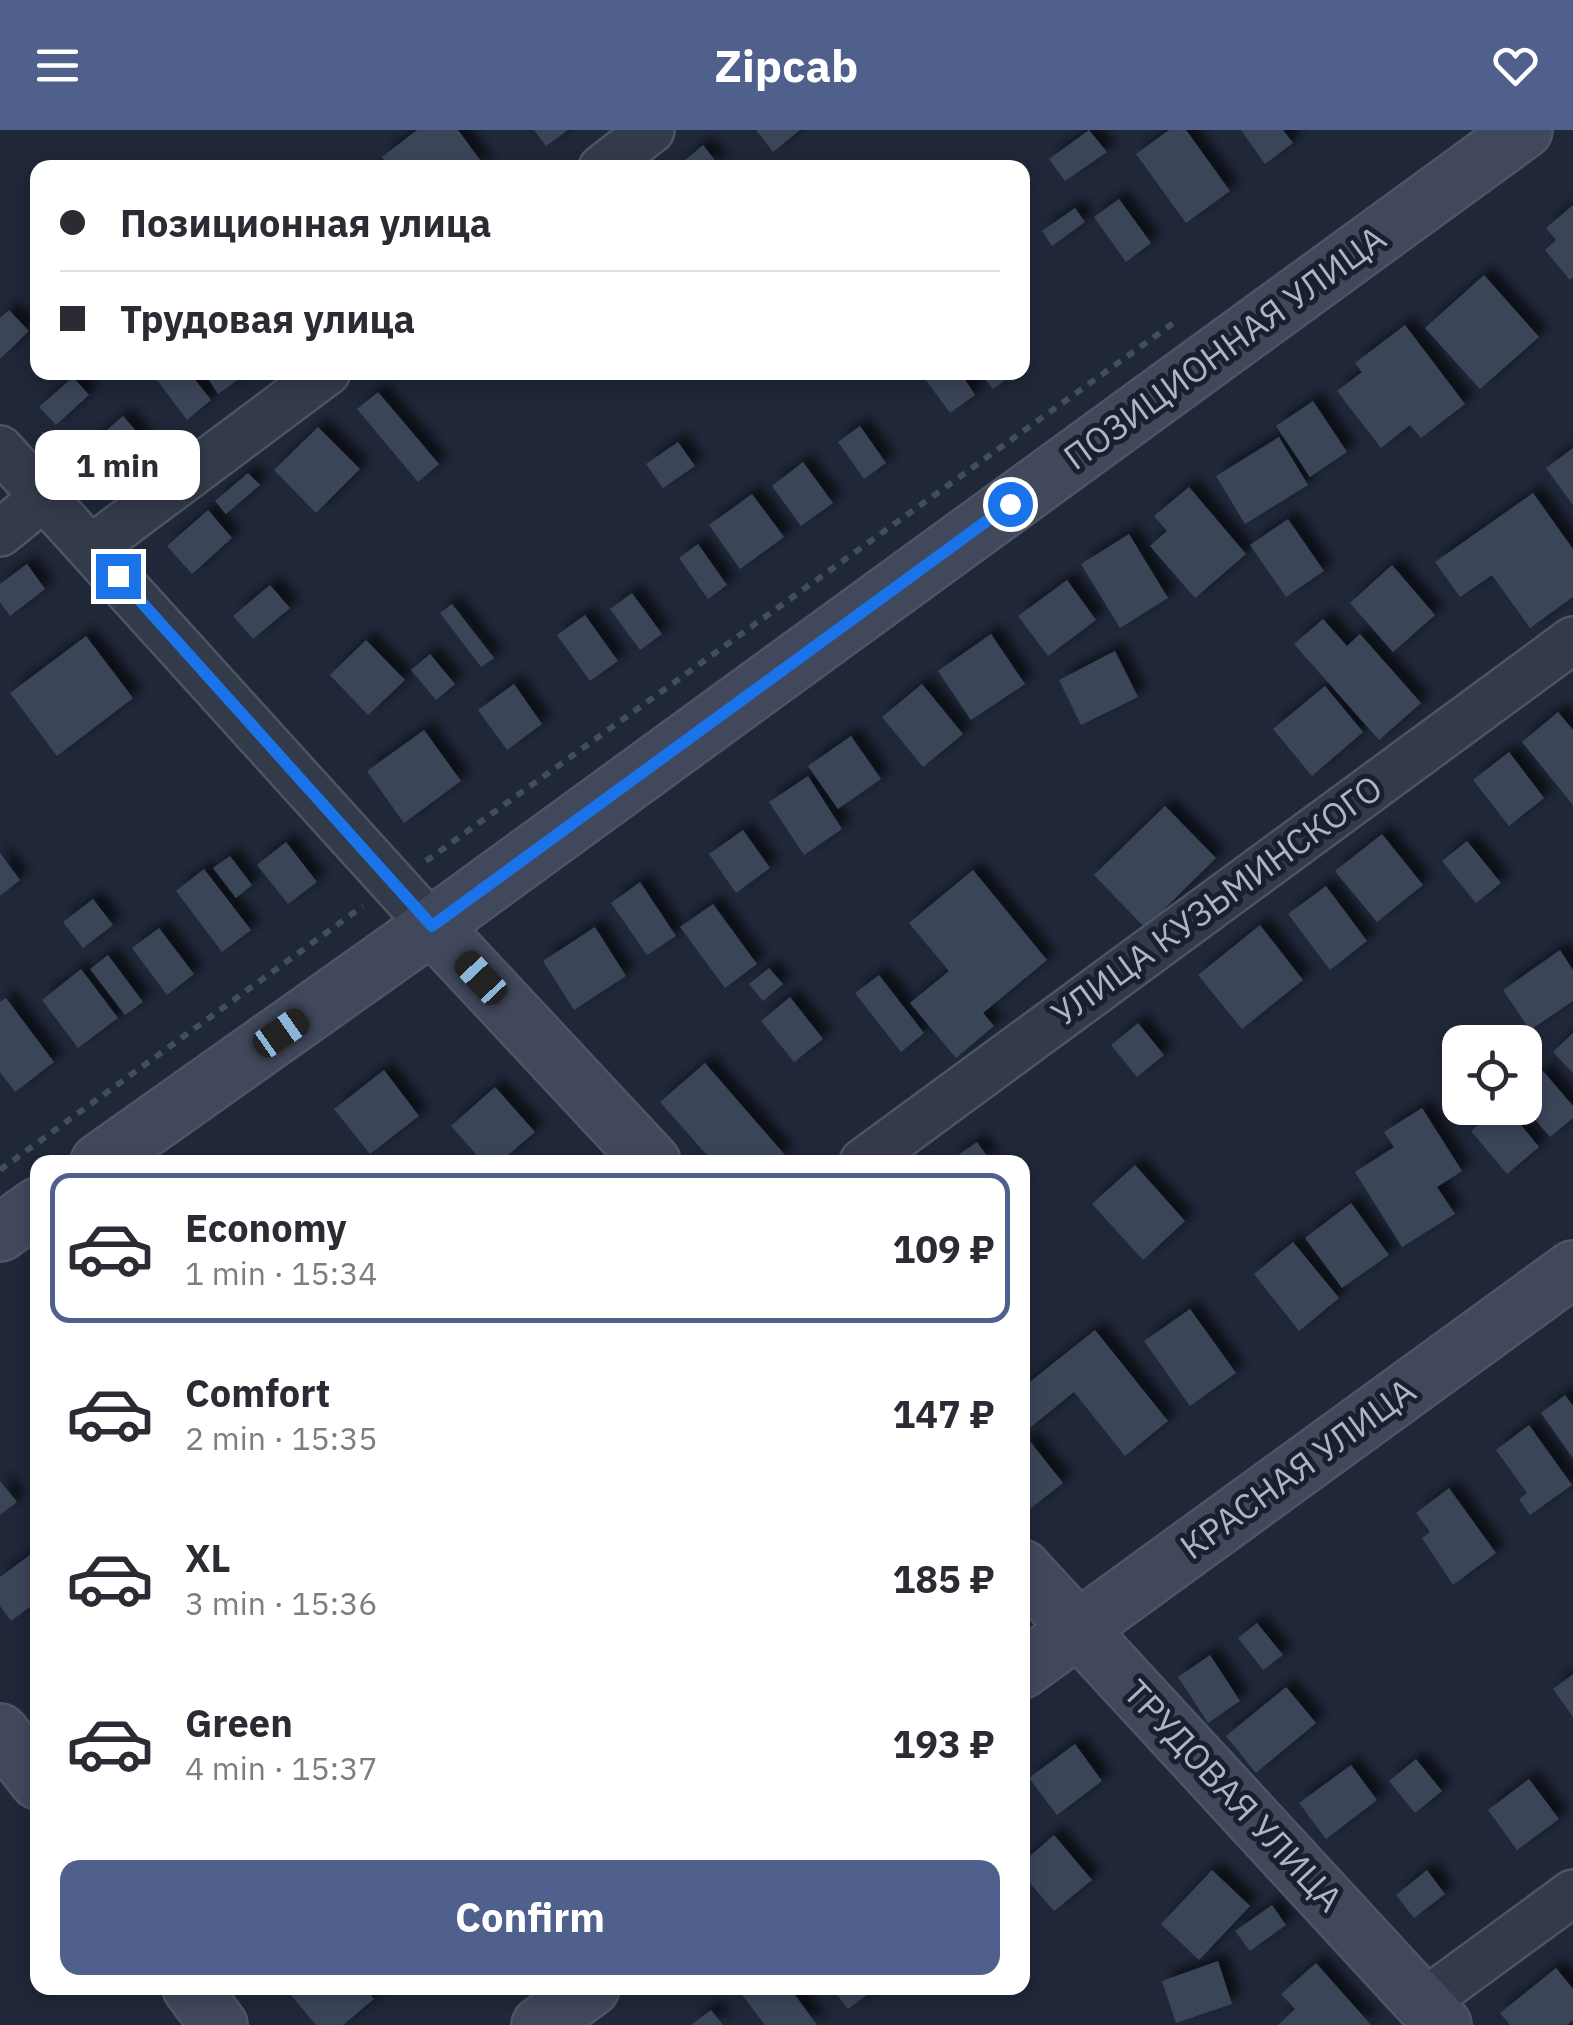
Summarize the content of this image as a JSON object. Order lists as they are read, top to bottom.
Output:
{
  "streets": {
    "street": [
      "ПОЗИЦИОННАЯ УЛИЦА",
      "УЛИЦА КУЗЬМИНСКОГО",
      "КРАСНАЯ УЛИЦА",
      "ТРУДОВАЯ УЛИЦА"
    ]
  },
  "crossings": [
    ["КРАСНАЯ УЛИЦА", "ТРУДОВАЯ УЛИЦА"]
  ],
  "page": {
    "header": "Zipcab",
    "banner": ["Позиционная улица", "Трудовая улица"],
    "bubble": "1 min",
    "list": [
      {
        "name": "Economy",
        "note": "1 min · 15:34",
        "value": "109 ₽"
      },
      {
        "name": "Comfort",
        "note": "2 min · 15:35",
        "value": "147 ₽"
      },
      {
        "name": "XL",
        "note": "3 min · 15:36",
        "value": "185 ₽"
      },
      {
        "name": "Green",
        "note": "4 min · 15:37",
        "value": "193 ₽"
      }
    ],
    "buttons": "Confirm"
  }
}
